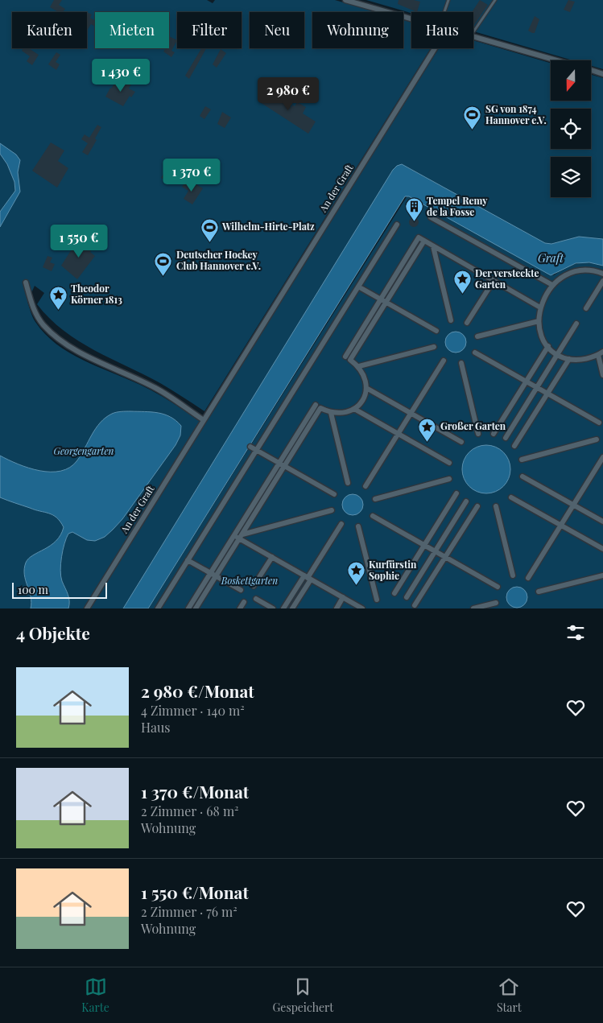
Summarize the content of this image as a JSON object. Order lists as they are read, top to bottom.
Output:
{
  "streets": {
    "street": ["An der Graft"]
  },
  "water": ["Graft"],
  "parks": ["Georgengarten", "Boskettgarten"],
  "places": {
    "sports": ["SG von 1874 Hannover e.V.", "Wilhelm-Hirte-Platz", "Deutscher Hockey Club Hannover e.V."],
    "building": ["Tempel Remy de la Fosse"],
    "place": [
      "Der versteckte Garten",
      "Theodor Körner 1813",
      "Großer Garten",
      "Kurfürstin Sophie"
    ]
  },
  "scale_bar": "100 m",
  "north": "bottom",
  "page": {
    "chip": [
      "Kaufen",
      "Mieten",
      "Filter",
      "Neu",
      "Wohnung",
      "Haus"
    ],
    "price": [
      "1 430 €",
      "2 980 €",
      "1 370 €",
      "1 550 €"
    ],
    "scale": "100 m",
    "heading": "4 Objekte",
    "list": [
      {
        "name": "2 980 €/Monat",
        "note": "4 Zimmer · 140 m² · Haus"
      },
      {
        "name": "1 370 €/Monat",
        "note": "2 Zimmer · 68 m² · Wohnung"
      },
      {
        "name": "1 550 €/Monat",
        "note": "2 Zimmer · 76 m² · Wohnung"
      }
    ],
    "tabs": ["Karte", "Gespeichert", "Start"]
  }
}
